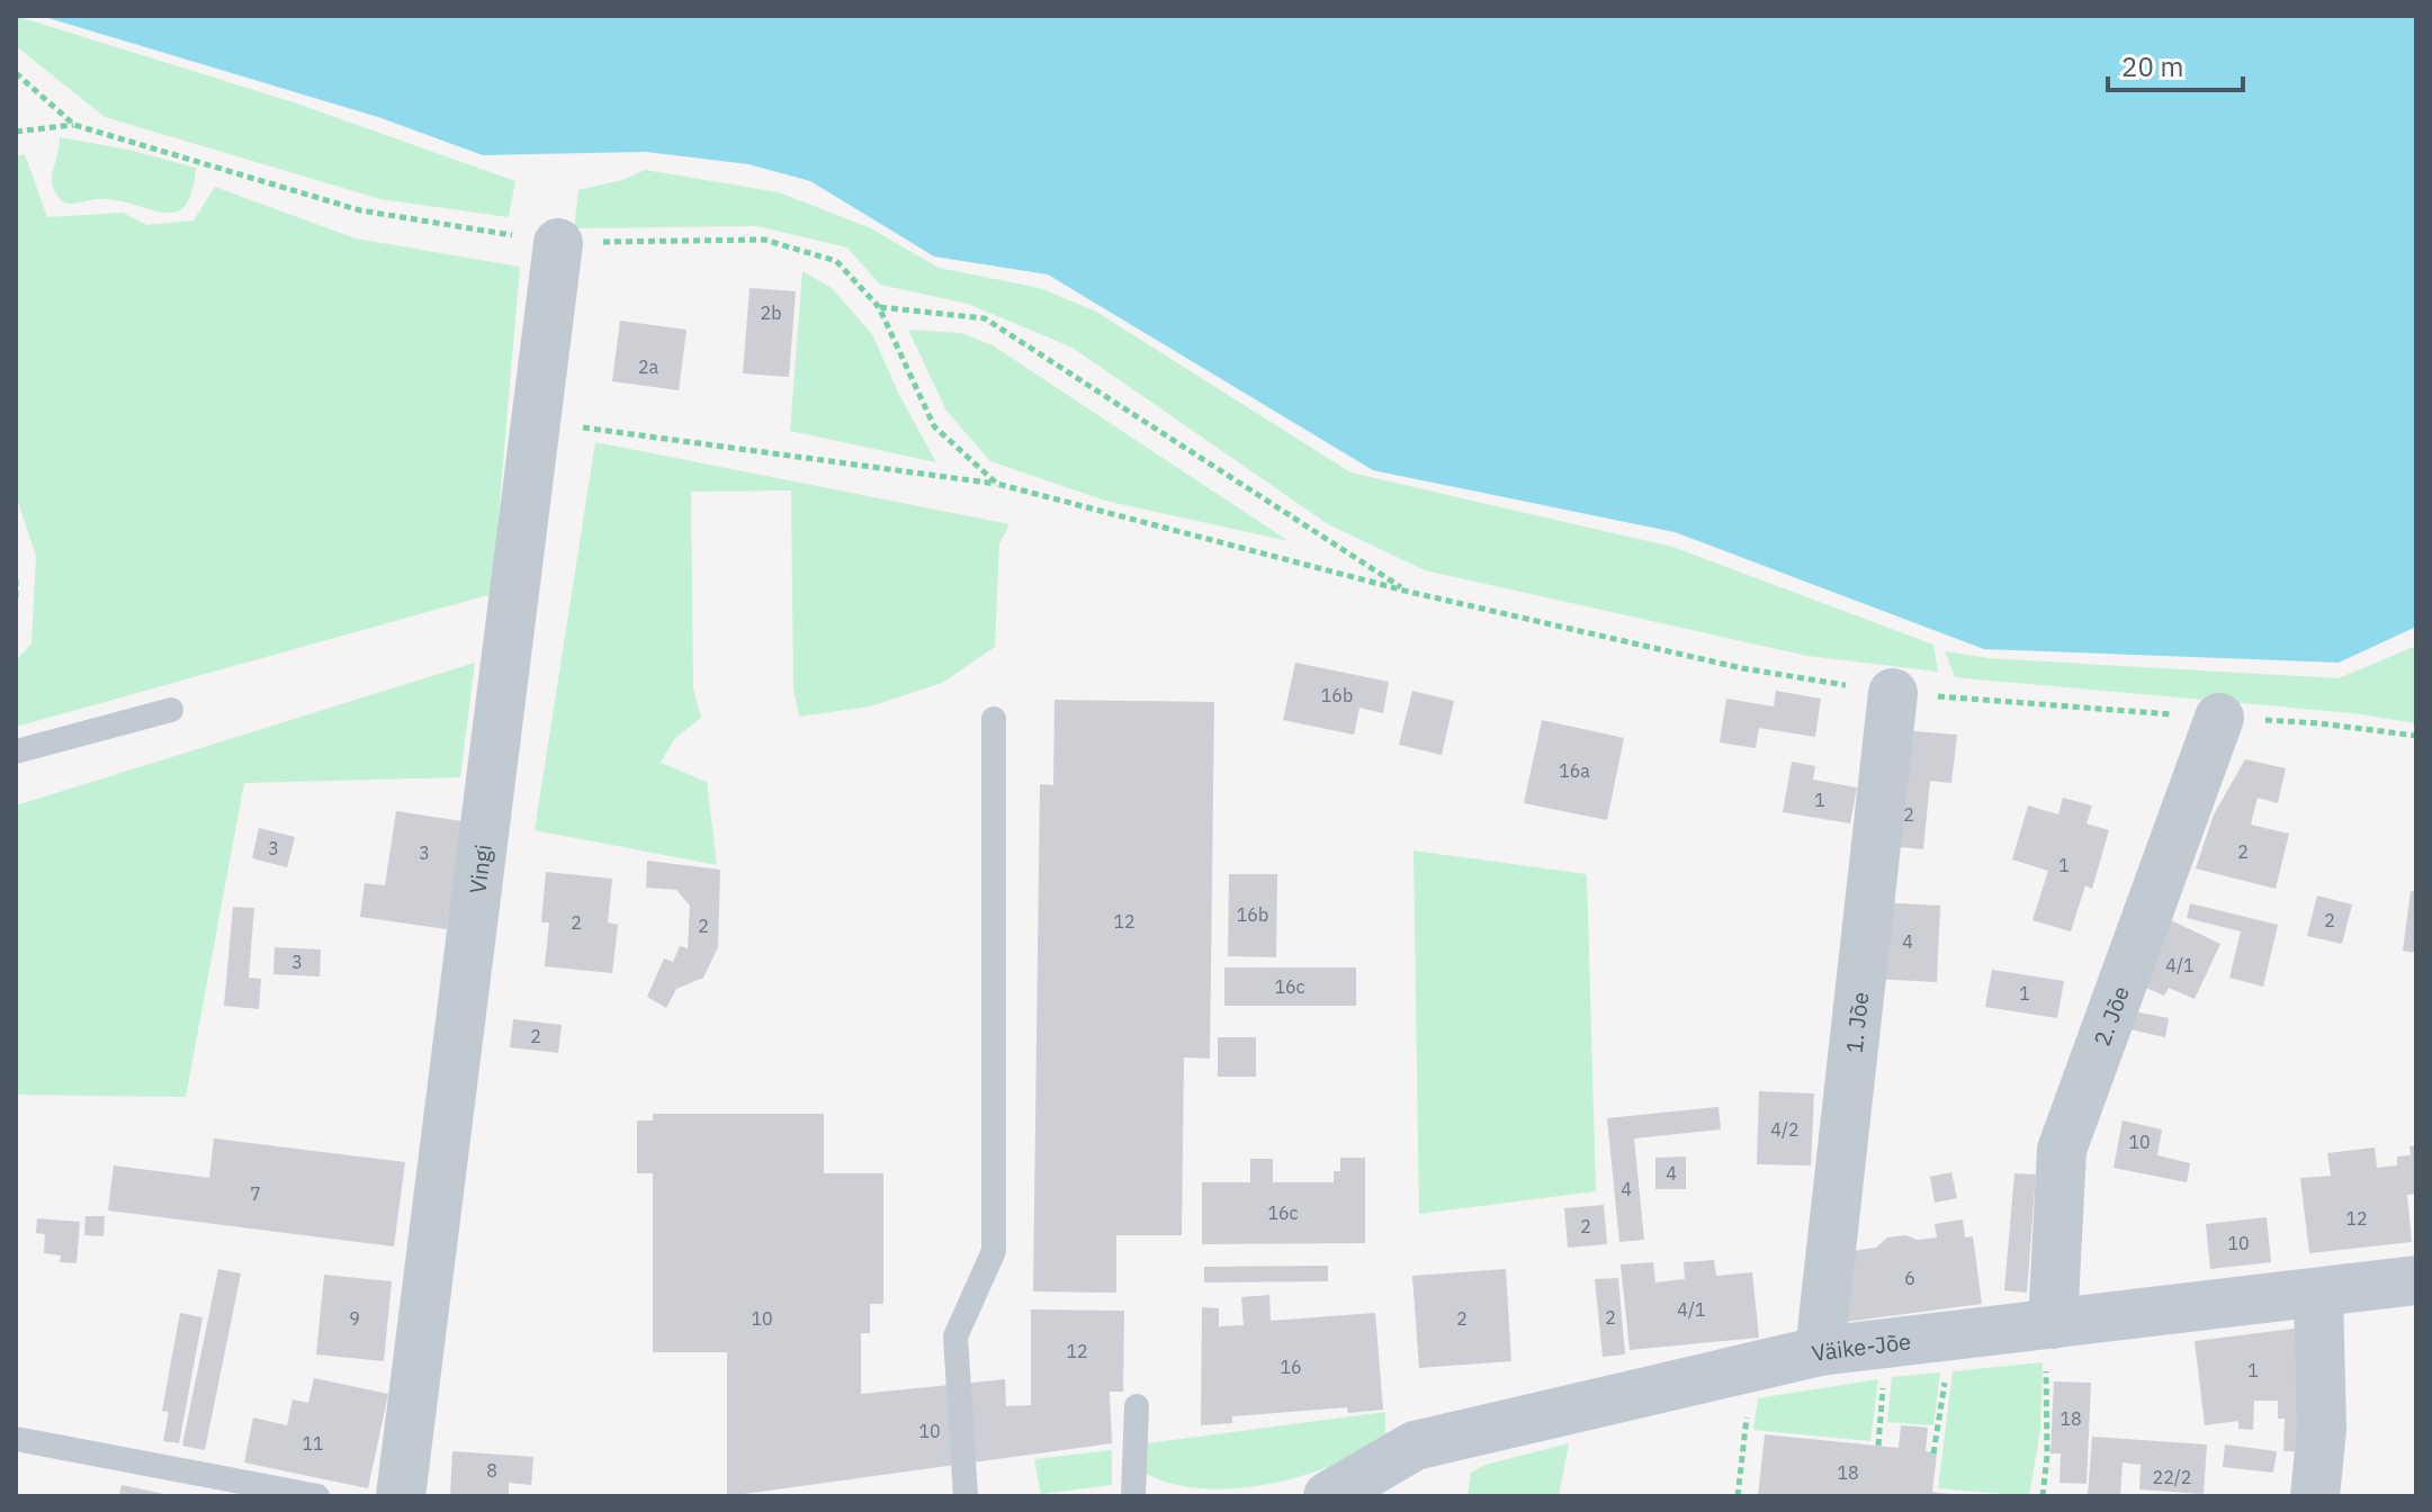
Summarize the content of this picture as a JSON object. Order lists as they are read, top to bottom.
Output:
{
  "streets": {
    "street": [
      "Vingi",
      "2. Jõe",
      "1. Jõe",
      "Väike-Jõe"
    ]
  },
  "crossings": [
    ["2. Jõe", "Väike-Jõe"],
    ["1. Jõe", "Väike-Jõe"]
  ],
  "house_numbers": [
    "2b",
    "2a",
    "16b",
    "16a",
    "1",
    "2",
    "3",
    "2",
    "3",
    "1",
    "16b",
    "2",
    "12",
    "2",
    "2",
    "4",
    "3",
    "4/1",
    "16c",
    "1",
    "2",
    "4/2",
    "10",
    "4",
    "4",
    "7",
    "16c",
    "12",
    "2",
    "10",
    "6",
    "4/1",
    "2",
    "9",
    "10",
    "2",
    "12",
    "16",
    "1",
    "18",
    "10",
    "11",
    "8",
    "18",
    "22/2"
  ],
  "scale_bar": "20 m"
}
